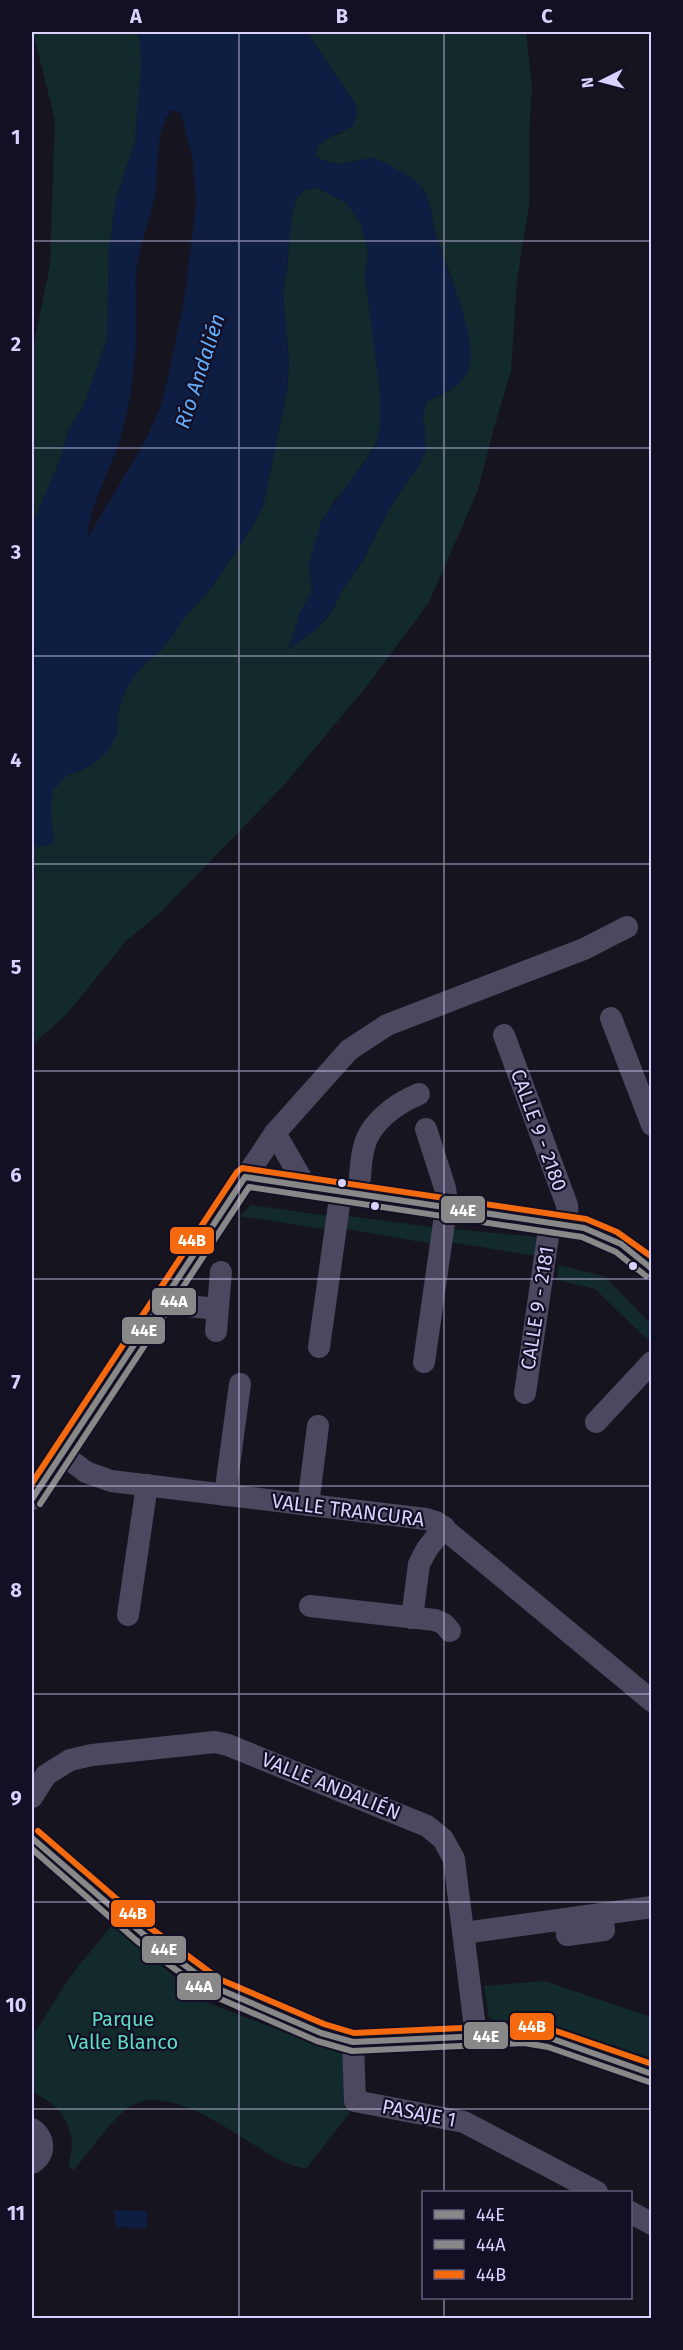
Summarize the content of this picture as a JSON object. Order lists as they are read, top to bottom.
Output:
{
  "streets": {
    "street": [
      "CALLE 9 - 2180",
      "CALLE 9 - 2181",
      "VALLE TRANCURA",
      "VALLE ANDALIÉN",
      "PASAJE 1"
    ]
  },
  "crossings": [
    ["CALLE 9 - 2180", "CALLE 9 - 2181"]
  ],
  "water": ["Río Andalién"],
  "parks": ["Parque Valle Blanco"],
  "lines": ["transit line 44B", "transit line 44E", "transit line 44A"],
  "legend": ["44E", "44A", "44B"],
  "north": "left",
  "grid": {
    "columns": ["A", "B", "C"],
    "rows": [
      "1",
      "2",
      "3",
      "4",
      "5",
      "6",
      "7",
      "8",
      "9",
      "10",
      "11"
    ]
  }
}
